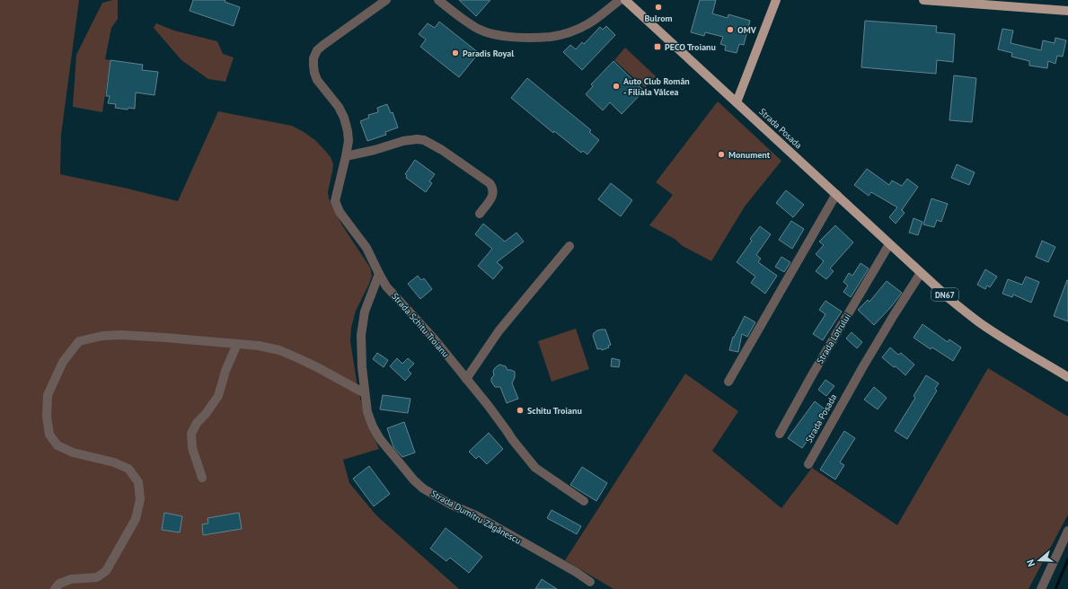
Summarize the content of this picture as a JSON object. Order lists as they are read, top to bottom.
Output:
{
  "streets": {
    "main road": ["Strada Posada", "DN67"],
    "street": ["Strada Schitu Troianu", "Strada Lotrului", "Strada Dumitru Zăgănescu"]
  },
  "crossings": [
    ["Strada Posada", "Strada Lotrului"]
  ],
  "places": {
    "other": [
      "Bulrom",
      "OMV",
      "Paradis Royal",
      "Auto Club Român - Filiala Vâlcea",
      "Monument",
      "Schitu Troianu"
    ],
    "transit": ["PECO Troianu"]
  },
  "north": "left"
}
